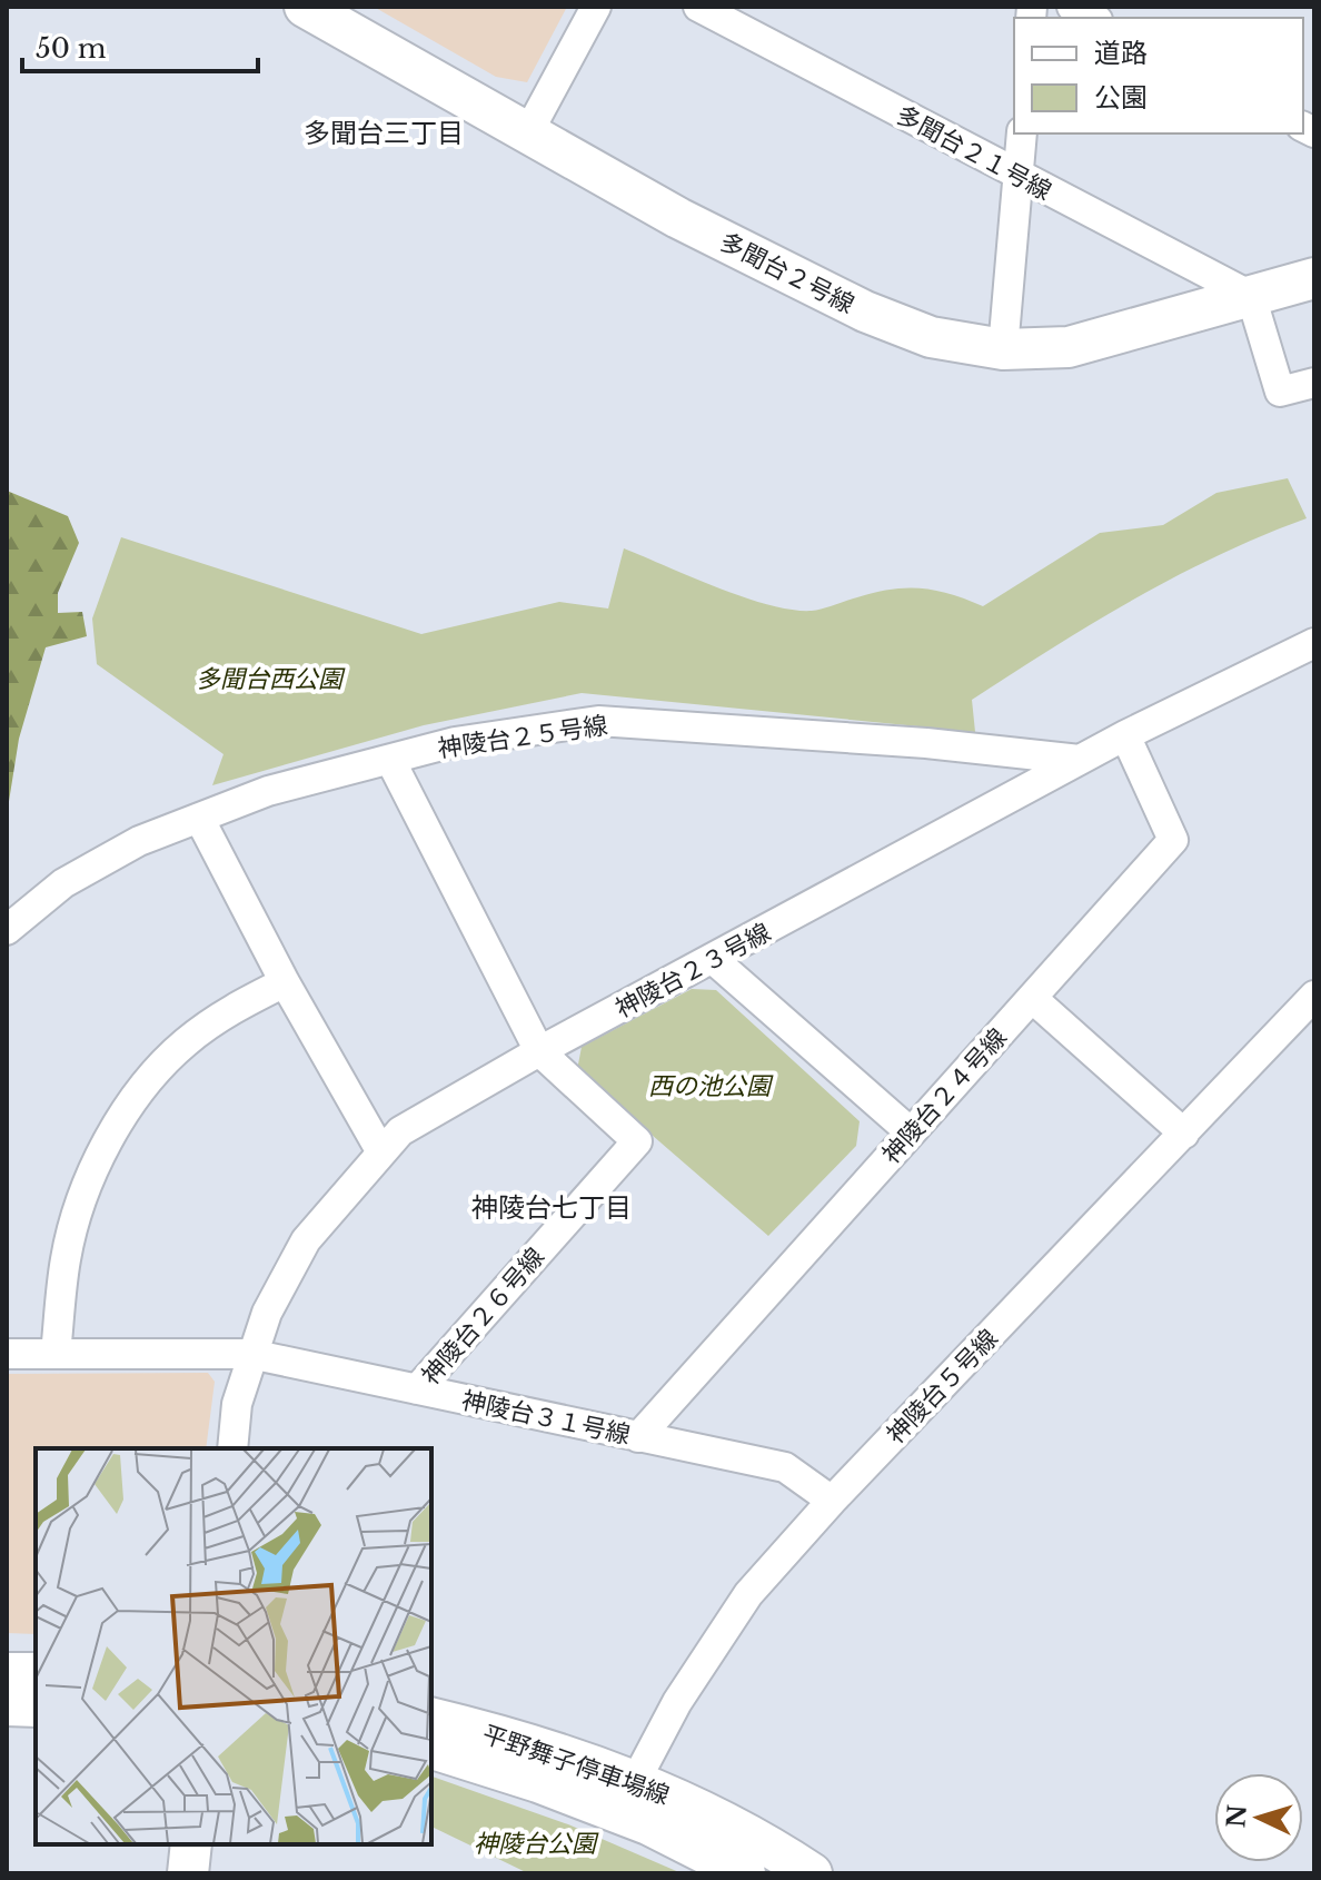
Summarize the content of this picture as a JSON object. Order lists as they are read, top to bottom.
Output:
{
  "streets": {
    "street": [
      "多聞台２１号線",
      "多聞台２号線",
      "神陵台２５号線",
      "神陵台２３号線",
      "神陵台２４号線",
      "神陵台２６号線",
      "神陵台５号線",
      "神陵台３１号線",
      "平野舞子停車場線"
    ]
  },
  "crossings": [
    ["多聞台２１号線", "多聞台２号線"],
    ["神陵台２５号線", "神陵台２３号線"],
    ["神陵台２３号線", "神陵台２４号線"],
    ["神陵台２３号線", "神陵台２６号線"],
    ["神陵台２３号線", "神陵台３１号線"],
    ["神陵台２４号線", "神陵台３１号線"],
    ["神陵台２６号線", "神陵台３１号線"],
    ["神陵台５号線", "神陵台３１号線"],
    ["神陵台５号線", "平野舞子停車場線"]
  ],
  "districts": ["多聞台三丁目", "神陵台七丁目"],
  "parks": ["多聞台西公園", "西の池公園", "神陵台公園"],
  "legend": ["道路", "公園"],
  "scale_bar": "50 m",
  "north": "left"
}
